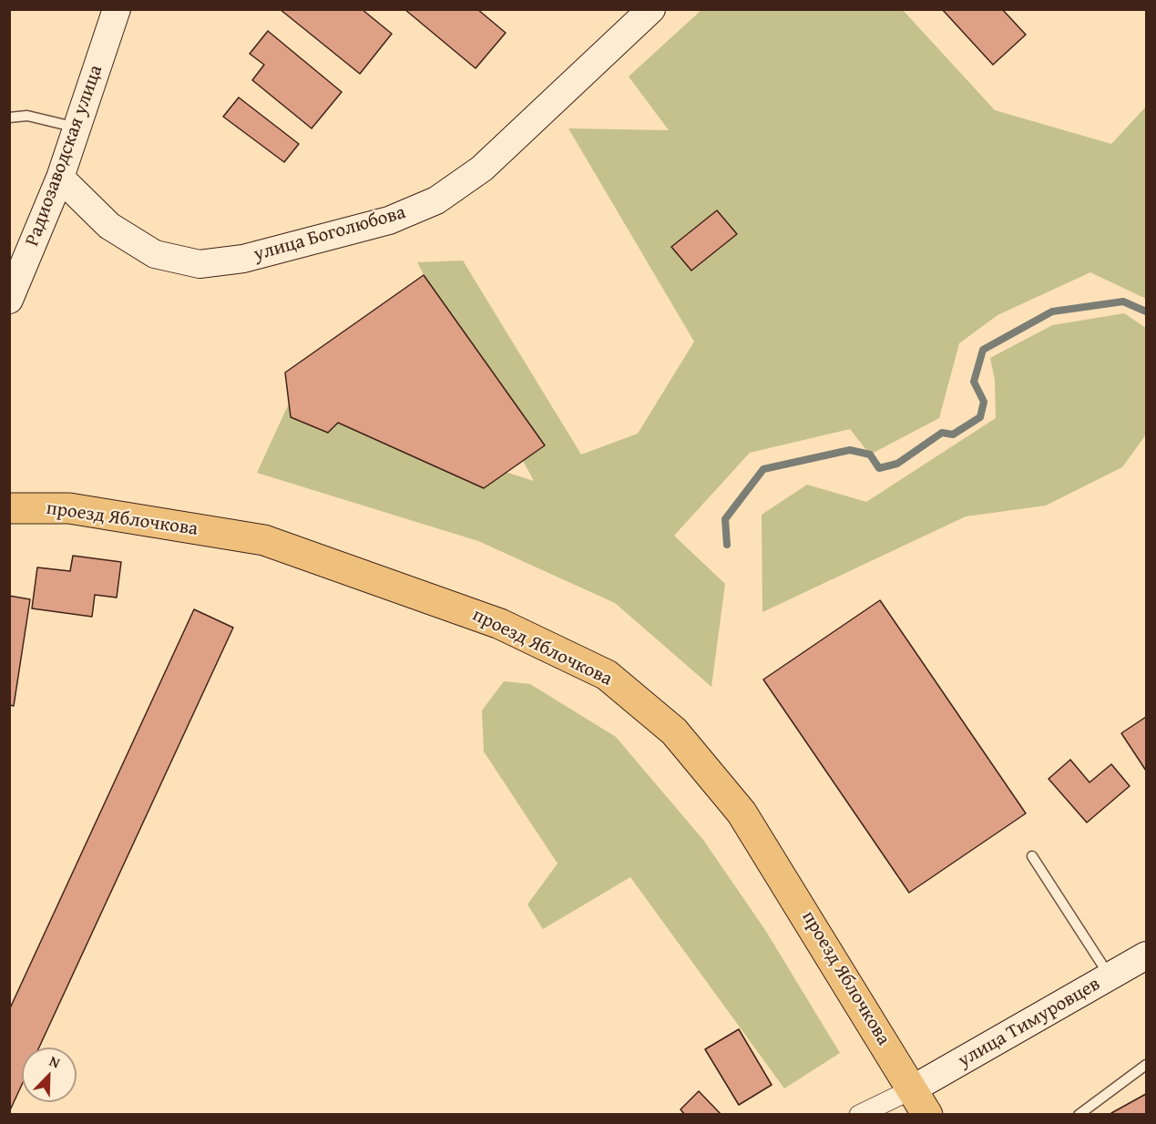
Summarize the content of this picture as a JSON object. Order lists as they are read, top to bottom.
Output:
{
  "streets": {
    "main road": ["проезд Яблочкова"],
    "street": ["Радиозаводская улица", "улица Боголюбова", "улица Тимуровцев"]
  },
  "crossings": [
    ["Радиозаводская улица", "улица Боголюбова"],
    ["проезд Яблочкова", "улица Тимуровцев"]
  ],
  "north": "top right"
}
